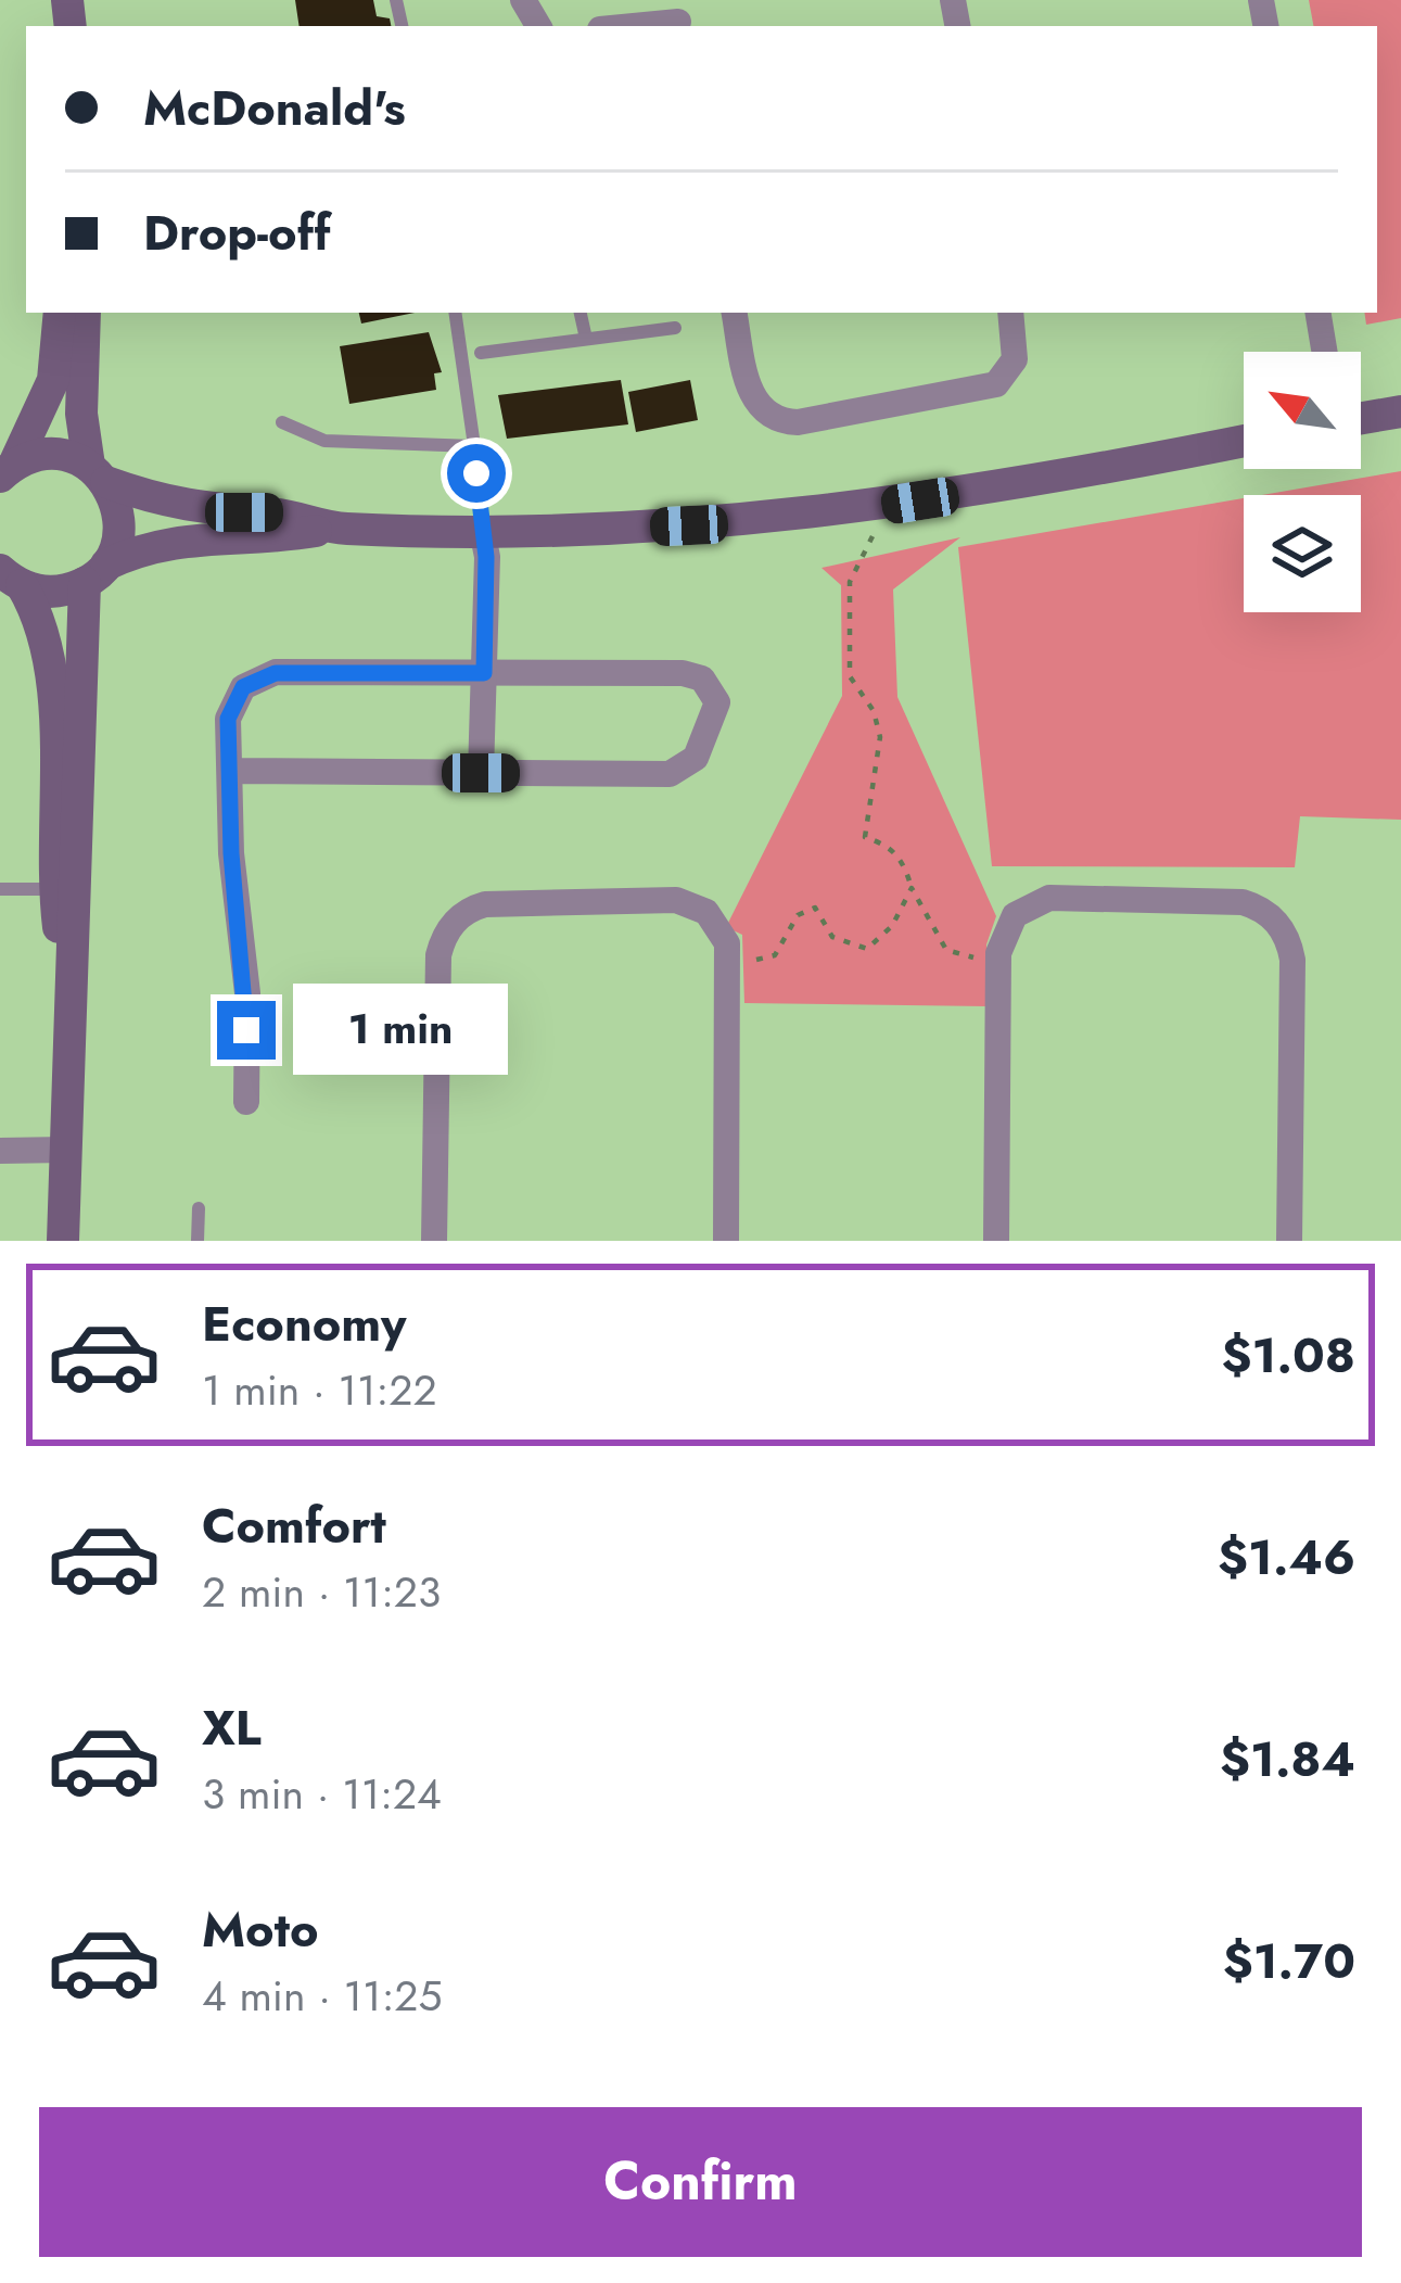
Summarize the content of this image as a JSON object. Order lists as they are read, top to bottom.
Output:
{
  "north": "top left",
  "page": {
    "banner": ["McDonald's", "Drop-off"],
    "bubble": "1 min",
    "list": [
      {
        "name": "Economy",
        "note": "1 min · 11:22",
        "value": "$1.08"
      },
      {
        "name": "Comfort",
        "note": "2 min · 11:23",
        "value": "$1.46"
      },
      {
        "name": "XL",
        "note": "3 min · 11:24",
        "value": "$1.84"
      },
      {
        "name": "Moto",
        "note": "4 min · 11:25",
        "value": "$1.70"
      }
    ],
    "buttons": "Confirm"
  }
}
